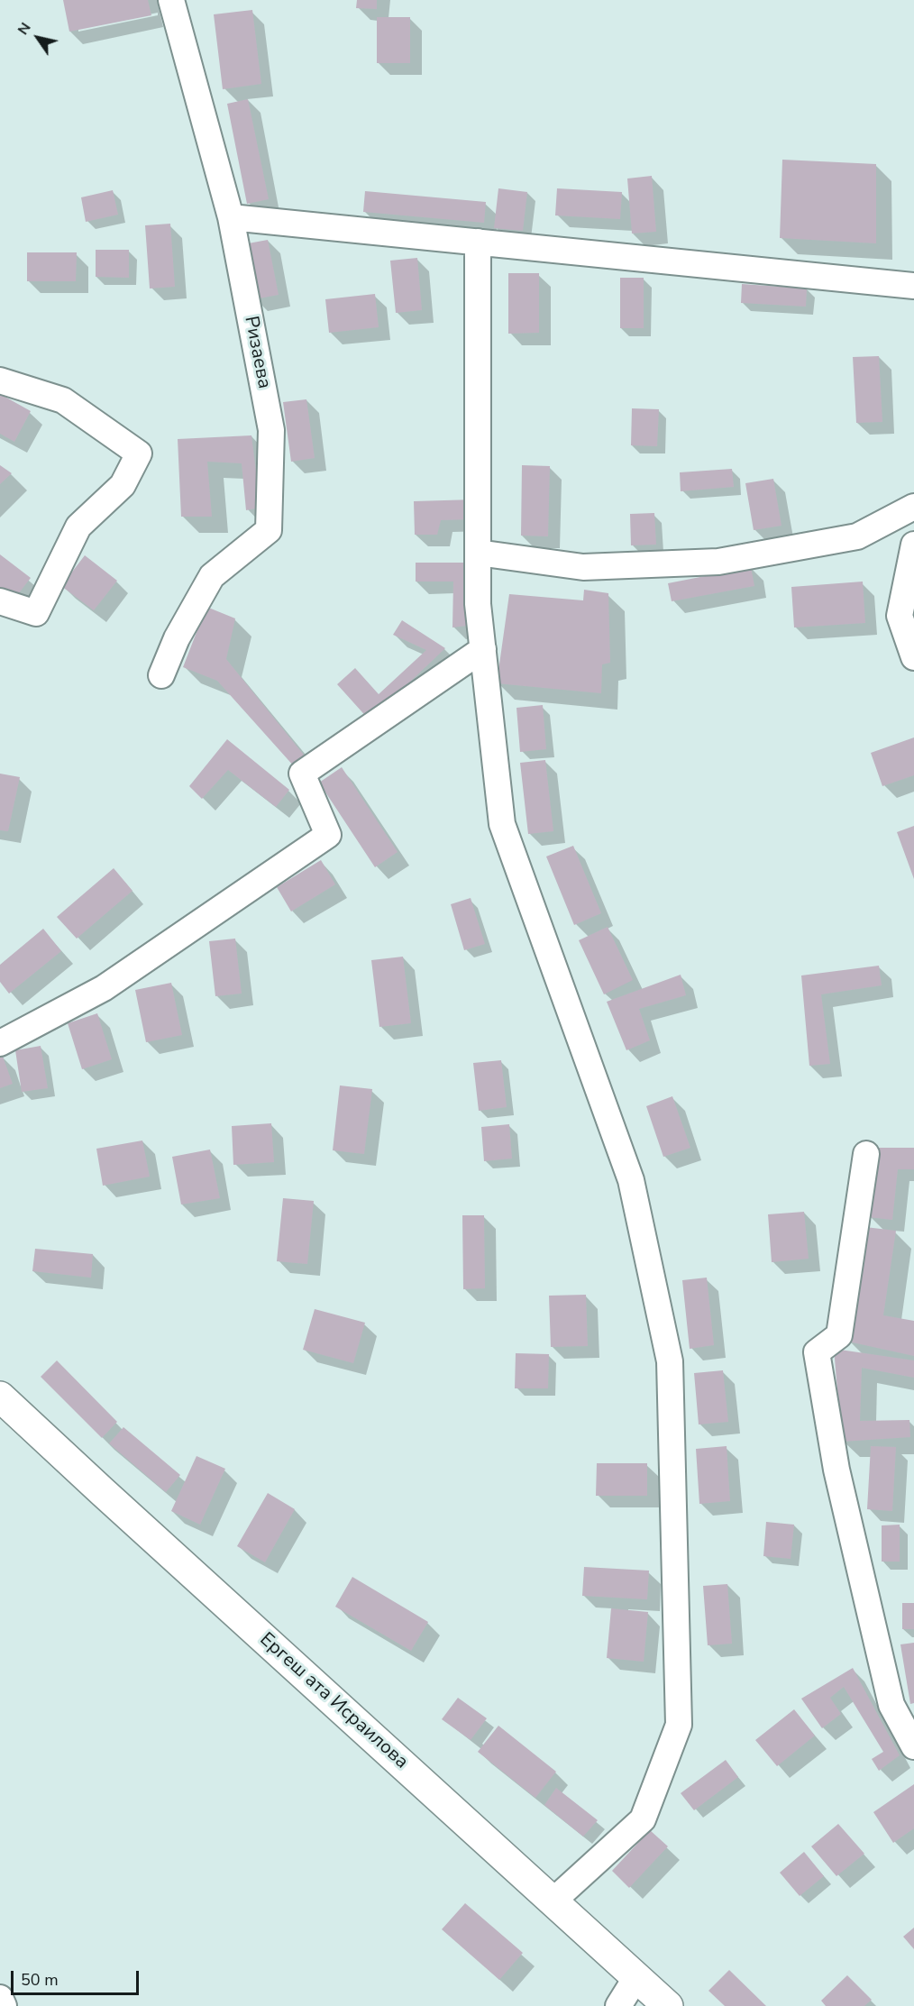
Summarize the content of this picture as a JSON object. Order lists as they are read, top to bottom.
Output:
{
  "streets": {
    "main road": ["Ергеш ата Исраилова"],
    "street": ["Ризаева"]
  },
  "scale_bar": "50 m",
  "north": "top left"
}
